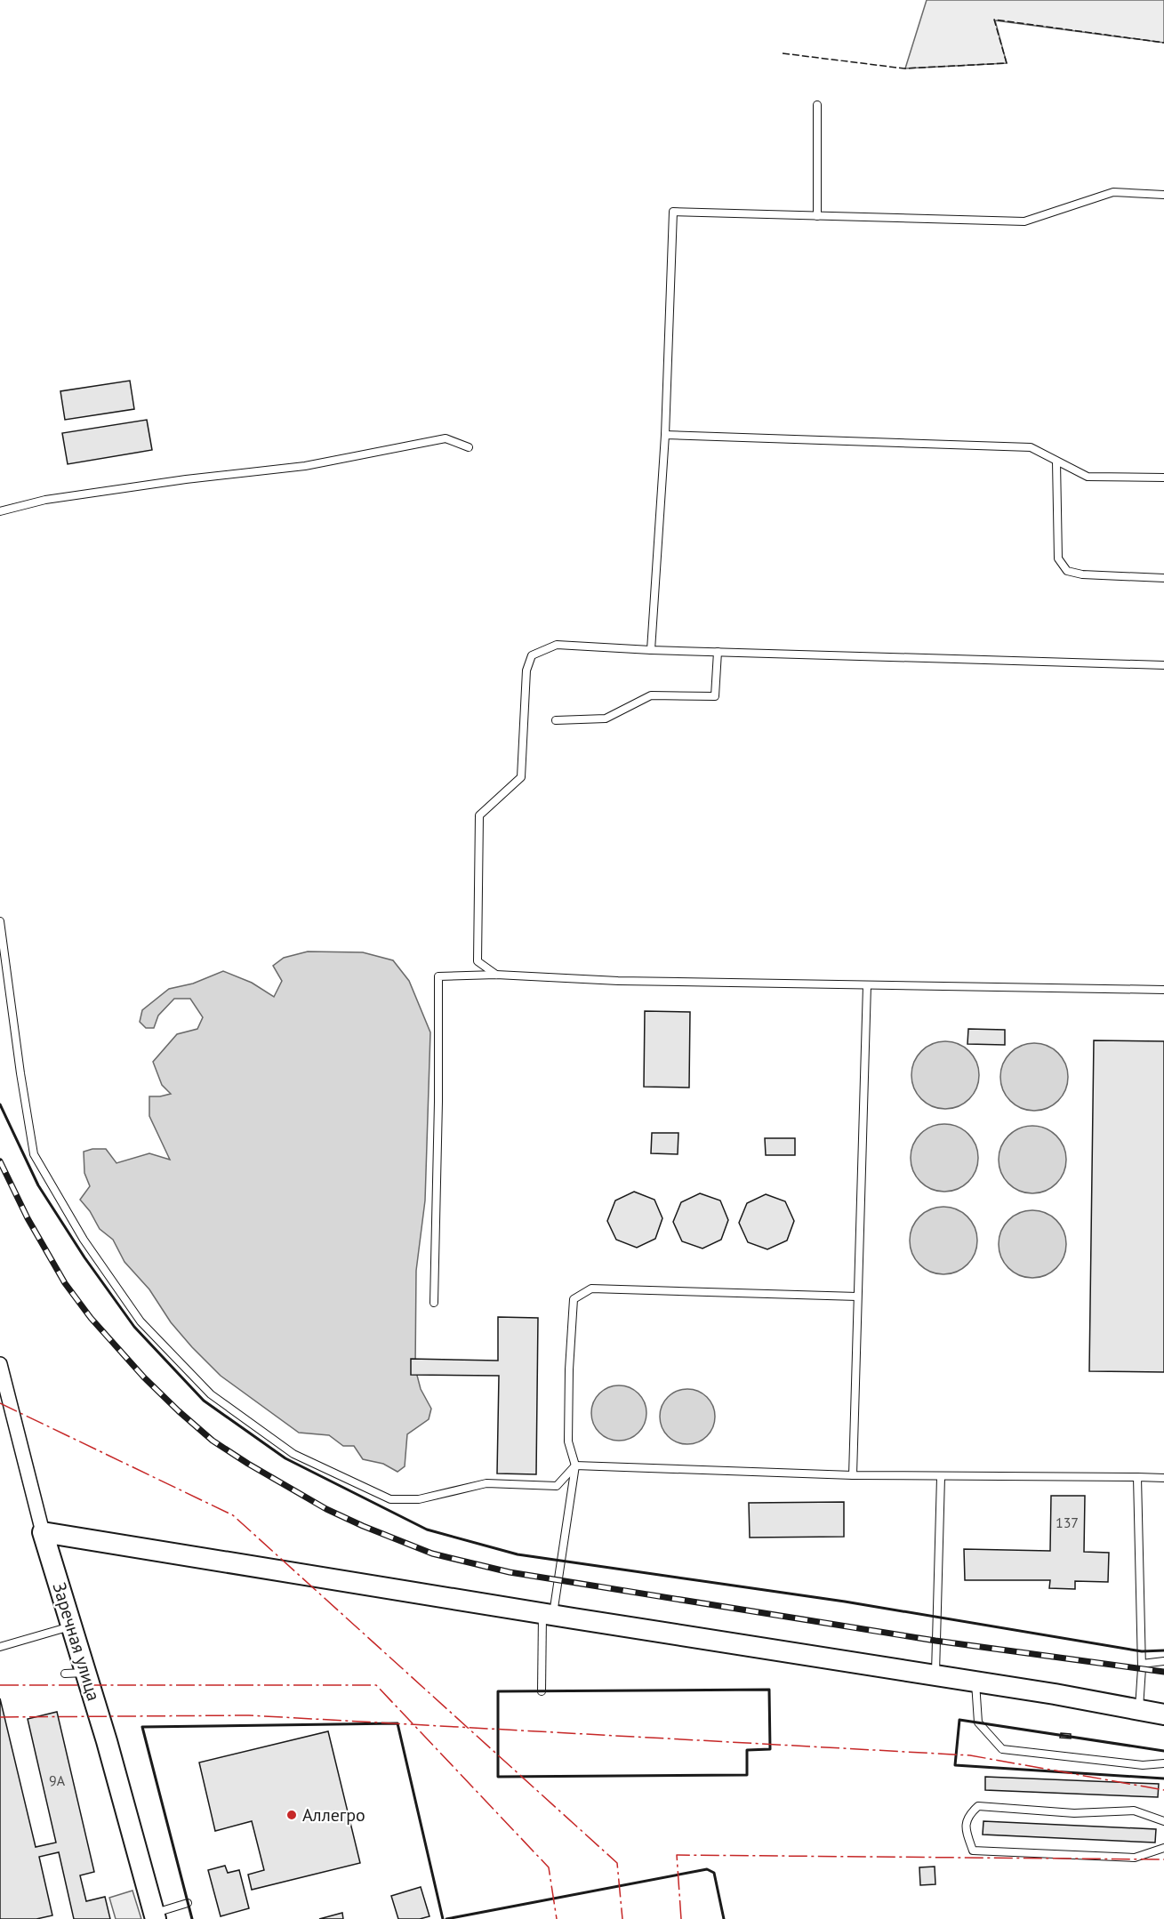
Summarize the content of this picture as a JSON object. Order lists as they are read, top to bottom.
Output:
{
  "streets": {
    "street": ["Заречная улица"]
  },
  "places": ["Аллегро"],
  "house_numbers": ["137", "9А"]
}
